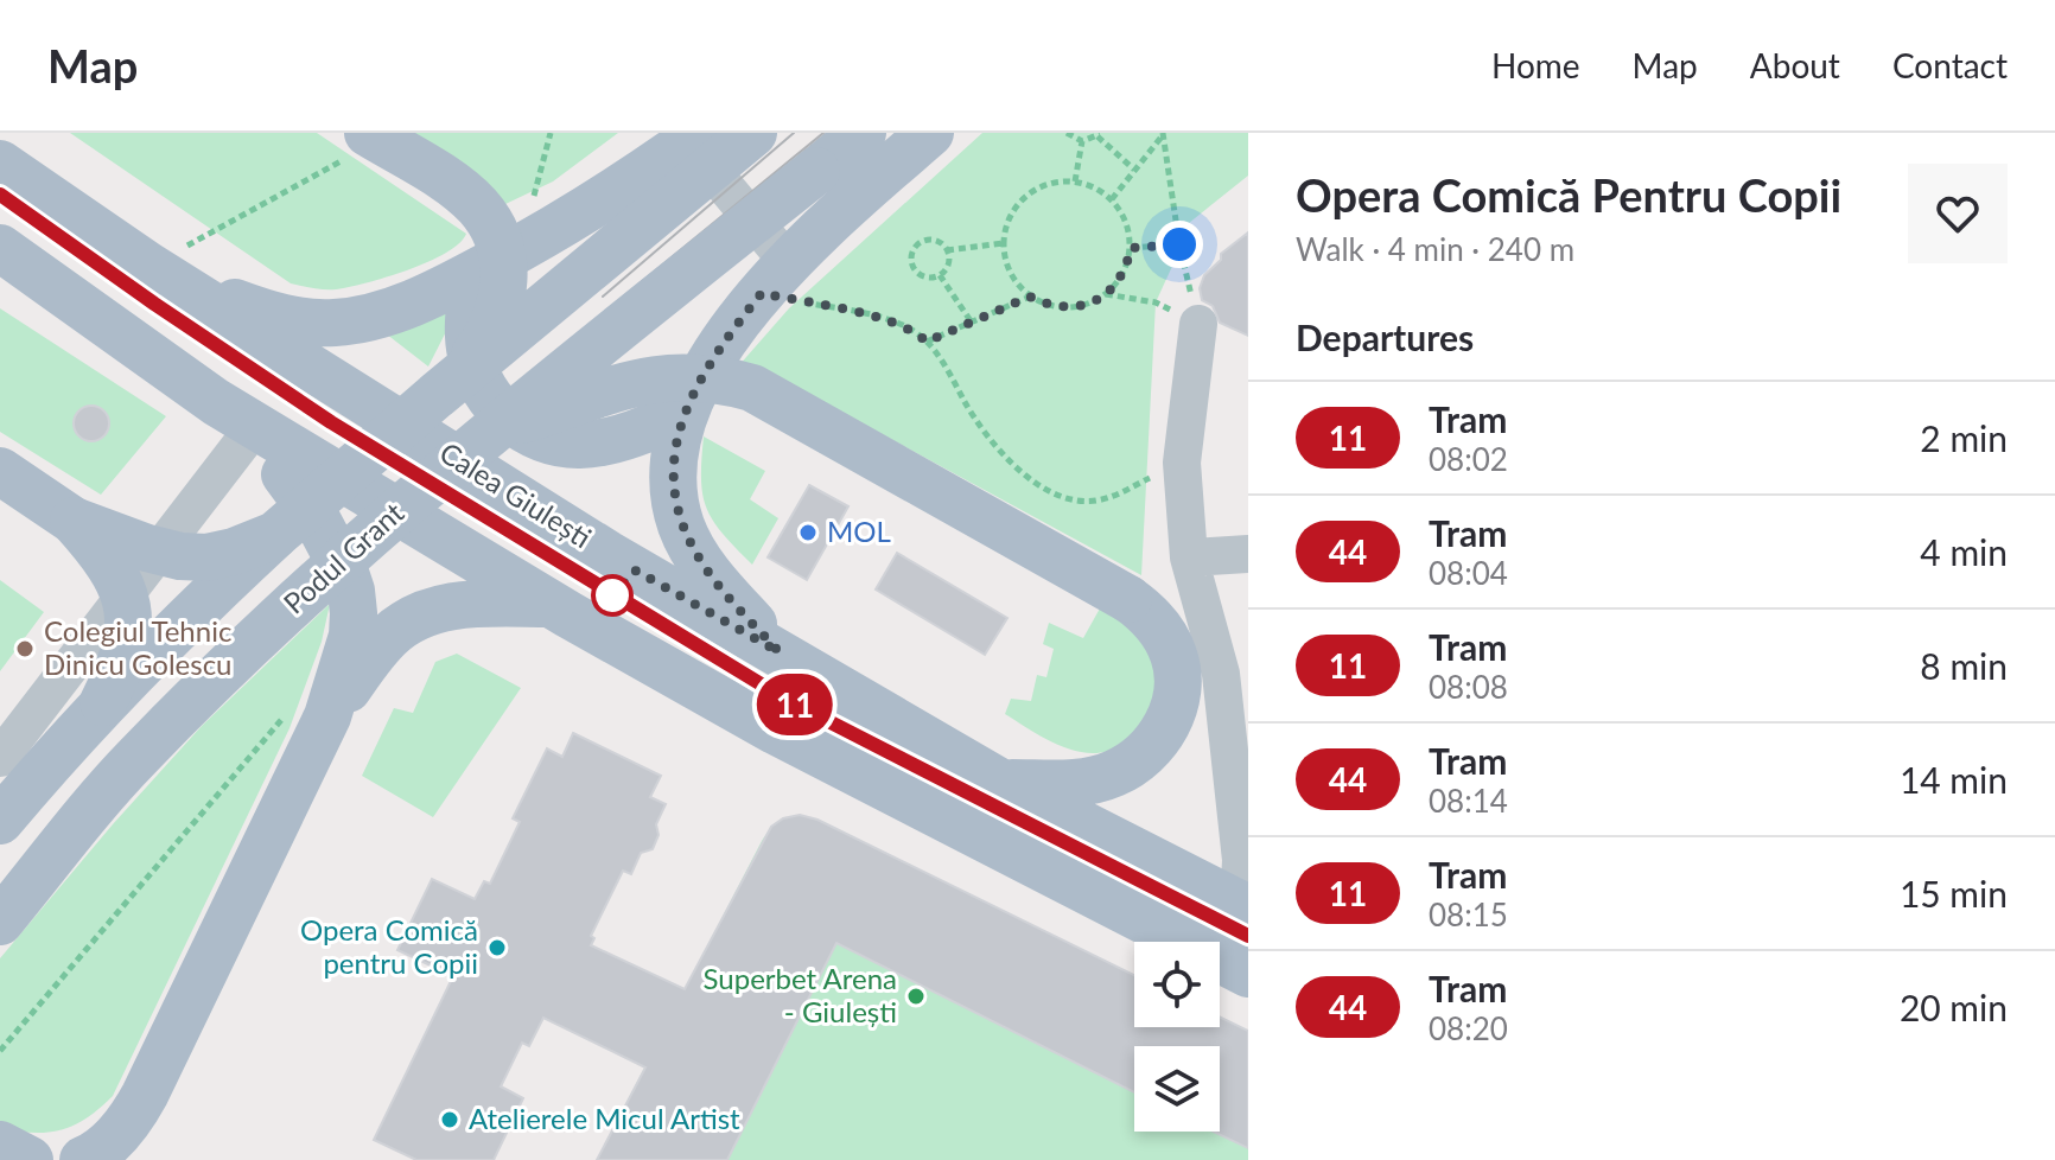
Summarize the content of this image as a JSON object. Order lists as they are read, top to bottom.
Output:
{
  "streets": {
    "main road": ["Calea Giulești", "Podul Grant"]
  },
  "places": [
    "MOL",
    "Colegiul Tehnic Dinicu Golescu",
    "Opera Comică pentru Copii",
    "Superbet Arena - Giulești",
    "Atelierele Micul Artist"
  ],
  "lines": ["tram line 11"],
  "page": {
    "header": "Map",
    "nav": [
      "Home",
      "Map",
      "About",
      "Contact"
    ],
    "on_map": "11",
    "heading": [
      ["Opera Comică Pentru Copii", "Walk · 4 min · 240 m"],
      "Departures"
    ],
    "list": [
      {
        "mark": "11",
        "name": "Tram",
        "note": "08:02",
        "value": "2 min"
      },
      {
        "mark": "44",
        "name": "Tram",
        "note": "08:04",
        "value": "4 min"
      },
      {
        "mark": "11",
        "name": "Tram",
        "note": "08:08",
        "value": "8 min"
      },
      {
        "mark": "44",
        "name": "Tram",
        "note": "08:14",
        "value": "14 min"
      },
      {
        "mark": "11",
        "name": "Tram",
        "note": "08:15",
        "value": "15 min"
      },
      {
        "mark": "44",
        "name": "Tram",
        "note": "08:20",
        "value": "20 min"
      }
    ]
  }
}
